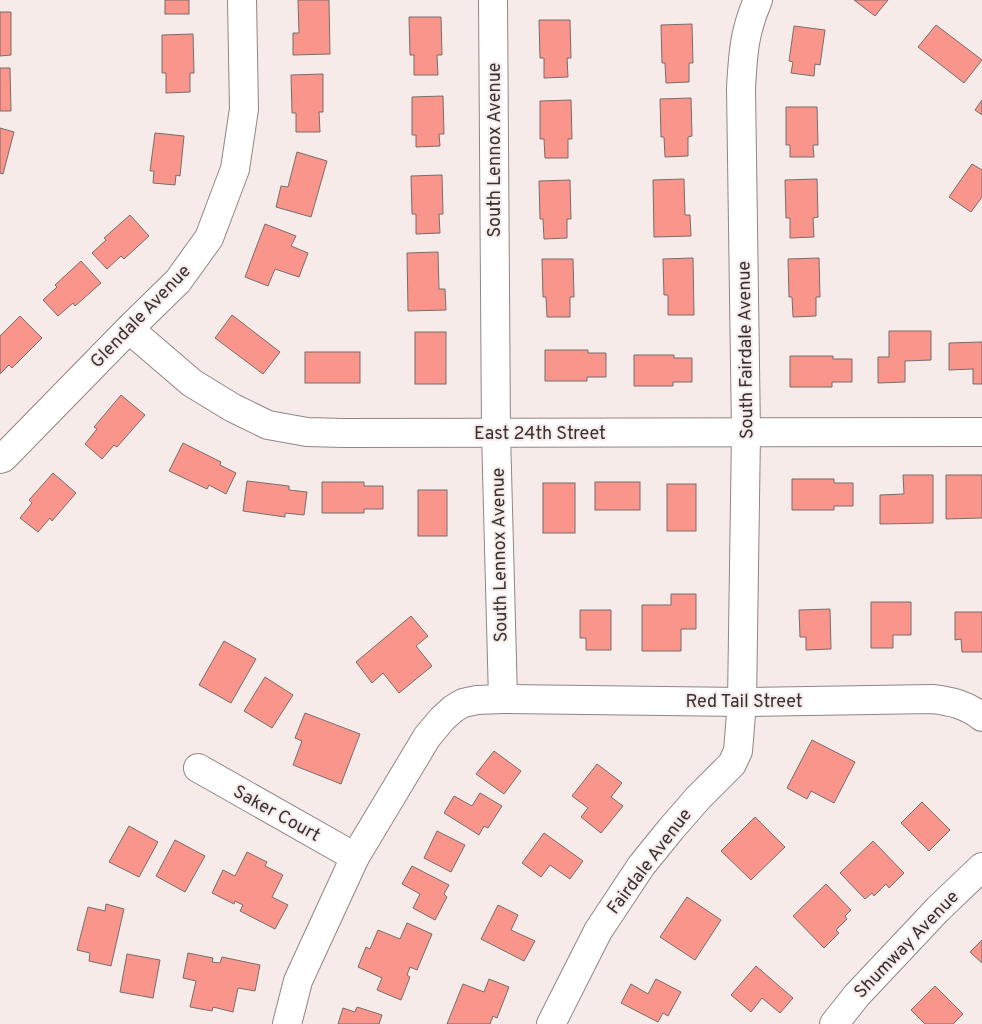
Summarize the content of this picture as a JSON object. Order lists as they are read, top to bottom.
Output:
{
  "streets": {
    "street": [
      "South Lennox Avenue",
      "Glendale Avenue",
      "South Fairdale Avenue",
      "East 24th Street",
      "Red Tail Street",
      "Saker Court",
      "Fairdale Avenue",
      "Shumway Avenue"
    ]
  },
  "crossings": [
    ["South Lennox Avenue", "East 24th Street"],
    ["South Lennox Avenue", "Red Tail Street"],
    ["Glendale Avenue", "East 24th Street"],
    ["South Fairdale Avenue", "East 24th Street"],
    ["South Fairdale Avenue", "Red Tail Street"],
    ["South Fairdale Avenue", "Fairdale Avenue"],
    ["Red Tail Street", "Fairdale Avenue"]
  ]
}
